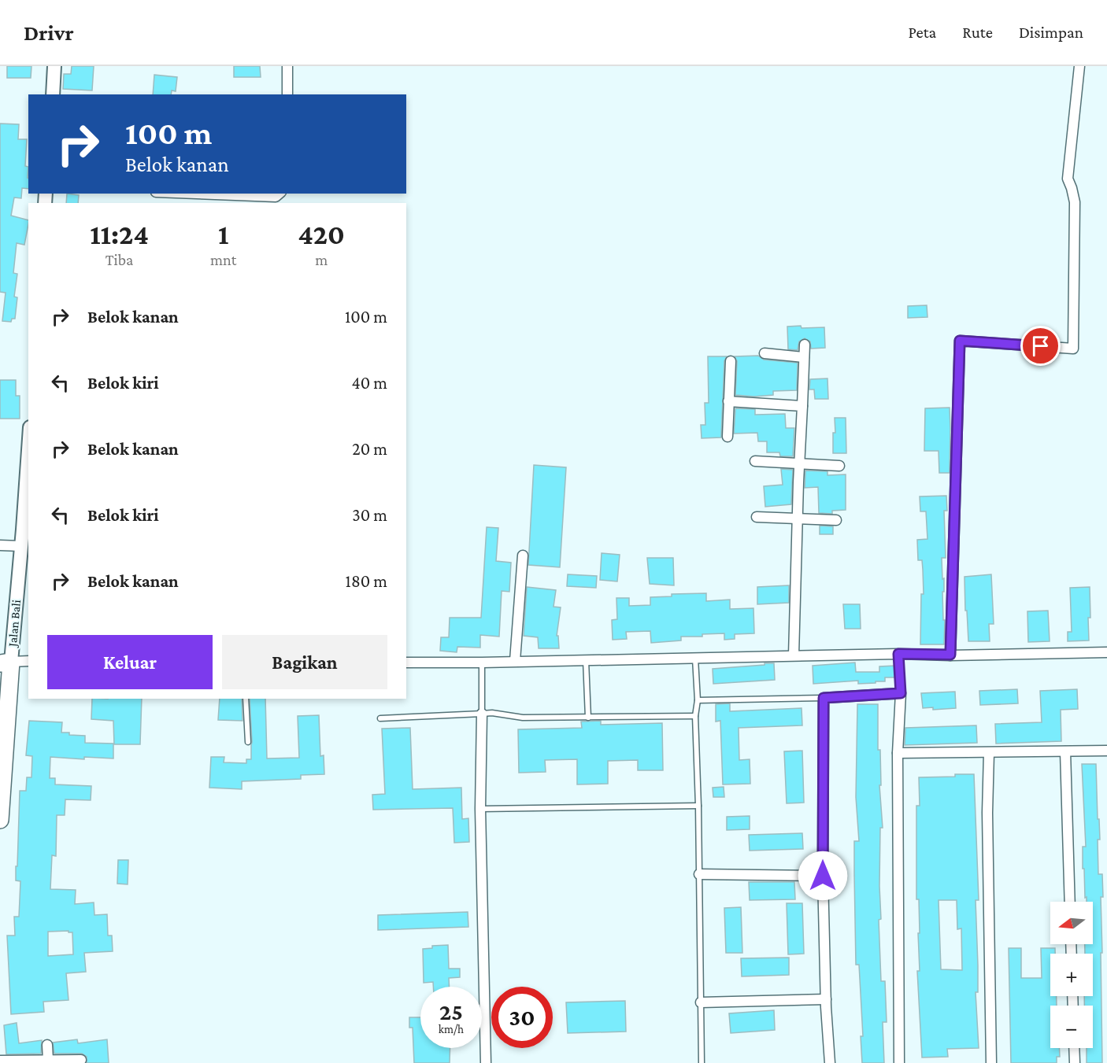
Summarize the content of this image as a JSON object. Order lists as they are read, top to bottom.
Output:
{
  "streets": {
    "highway": ["Jalan Bali"]
  },
  "north": "left",
  "page": {
    "header": "Drivr",
    "nav": ["Peta", "Rute", "Disimpan"],
    "turn": ["100 m", "Belok kanan"],
    "eta": [
      "11:24",
      "Tiba",
      "1",
      "mnt",
      "420",
      "m"
    ],
    "list": [
      {
        "name": "Belok kanan",
        "value": "100 m"
      },
      {
        "name": "Belok kiri",
        "value": "40 m"
      },
      {
        "name": "Belok kanan",
        "value": "20 m"
      },
      {
        "name": "Belok kiri",
        "value": "30 m"
      },
      {
        "name": "Belok kanan",
        "value": "180 m"
      }
    ],
    "buttons": ["Keluar", "Bagikan"],
    "map_buttons": ["+", "−"],
    "speed": "25 km/h",
    "limit": "30"
  }
}
